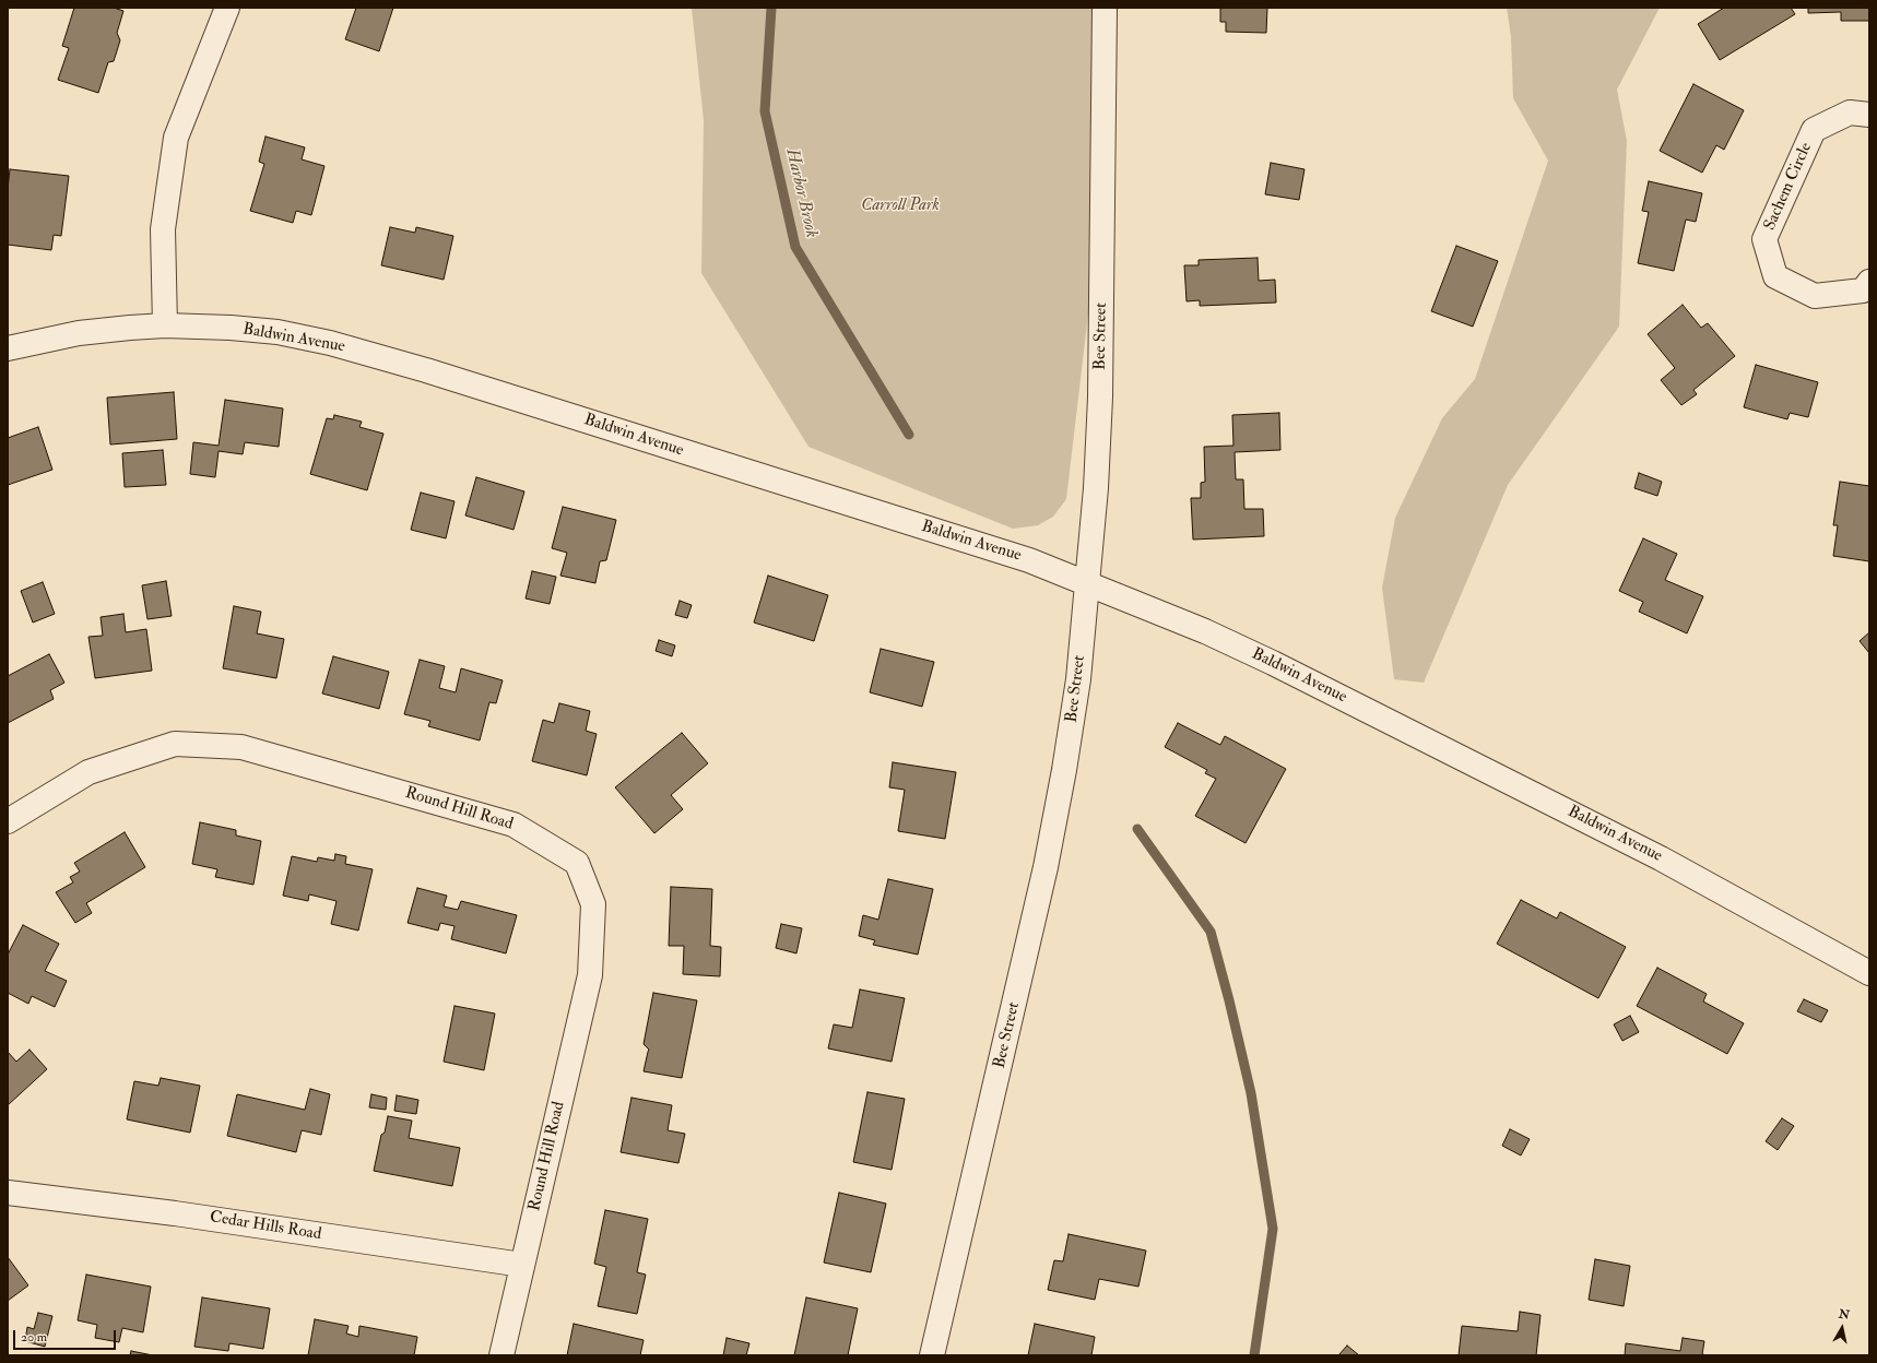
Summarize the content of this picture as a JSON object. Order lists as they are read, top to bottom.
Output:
{
  "streets": {
    "street": [
      "Sachem Circle",
      "Bee Street",
      "Baldwin Avenue",
      "Round Hill Road",
      "Cedar Hills Road"
    ]
  },
  "crossings": [
    ["Bee Street", "Baldwin Avenue"],
    ["Round Hill Road", "Cedar Hills Road"]
  ],
  "water": ["Harbor Brook"],
  "parks": ["Carroll Park"],
  "scale_bar": "20 m",
  "north": "top"
}
